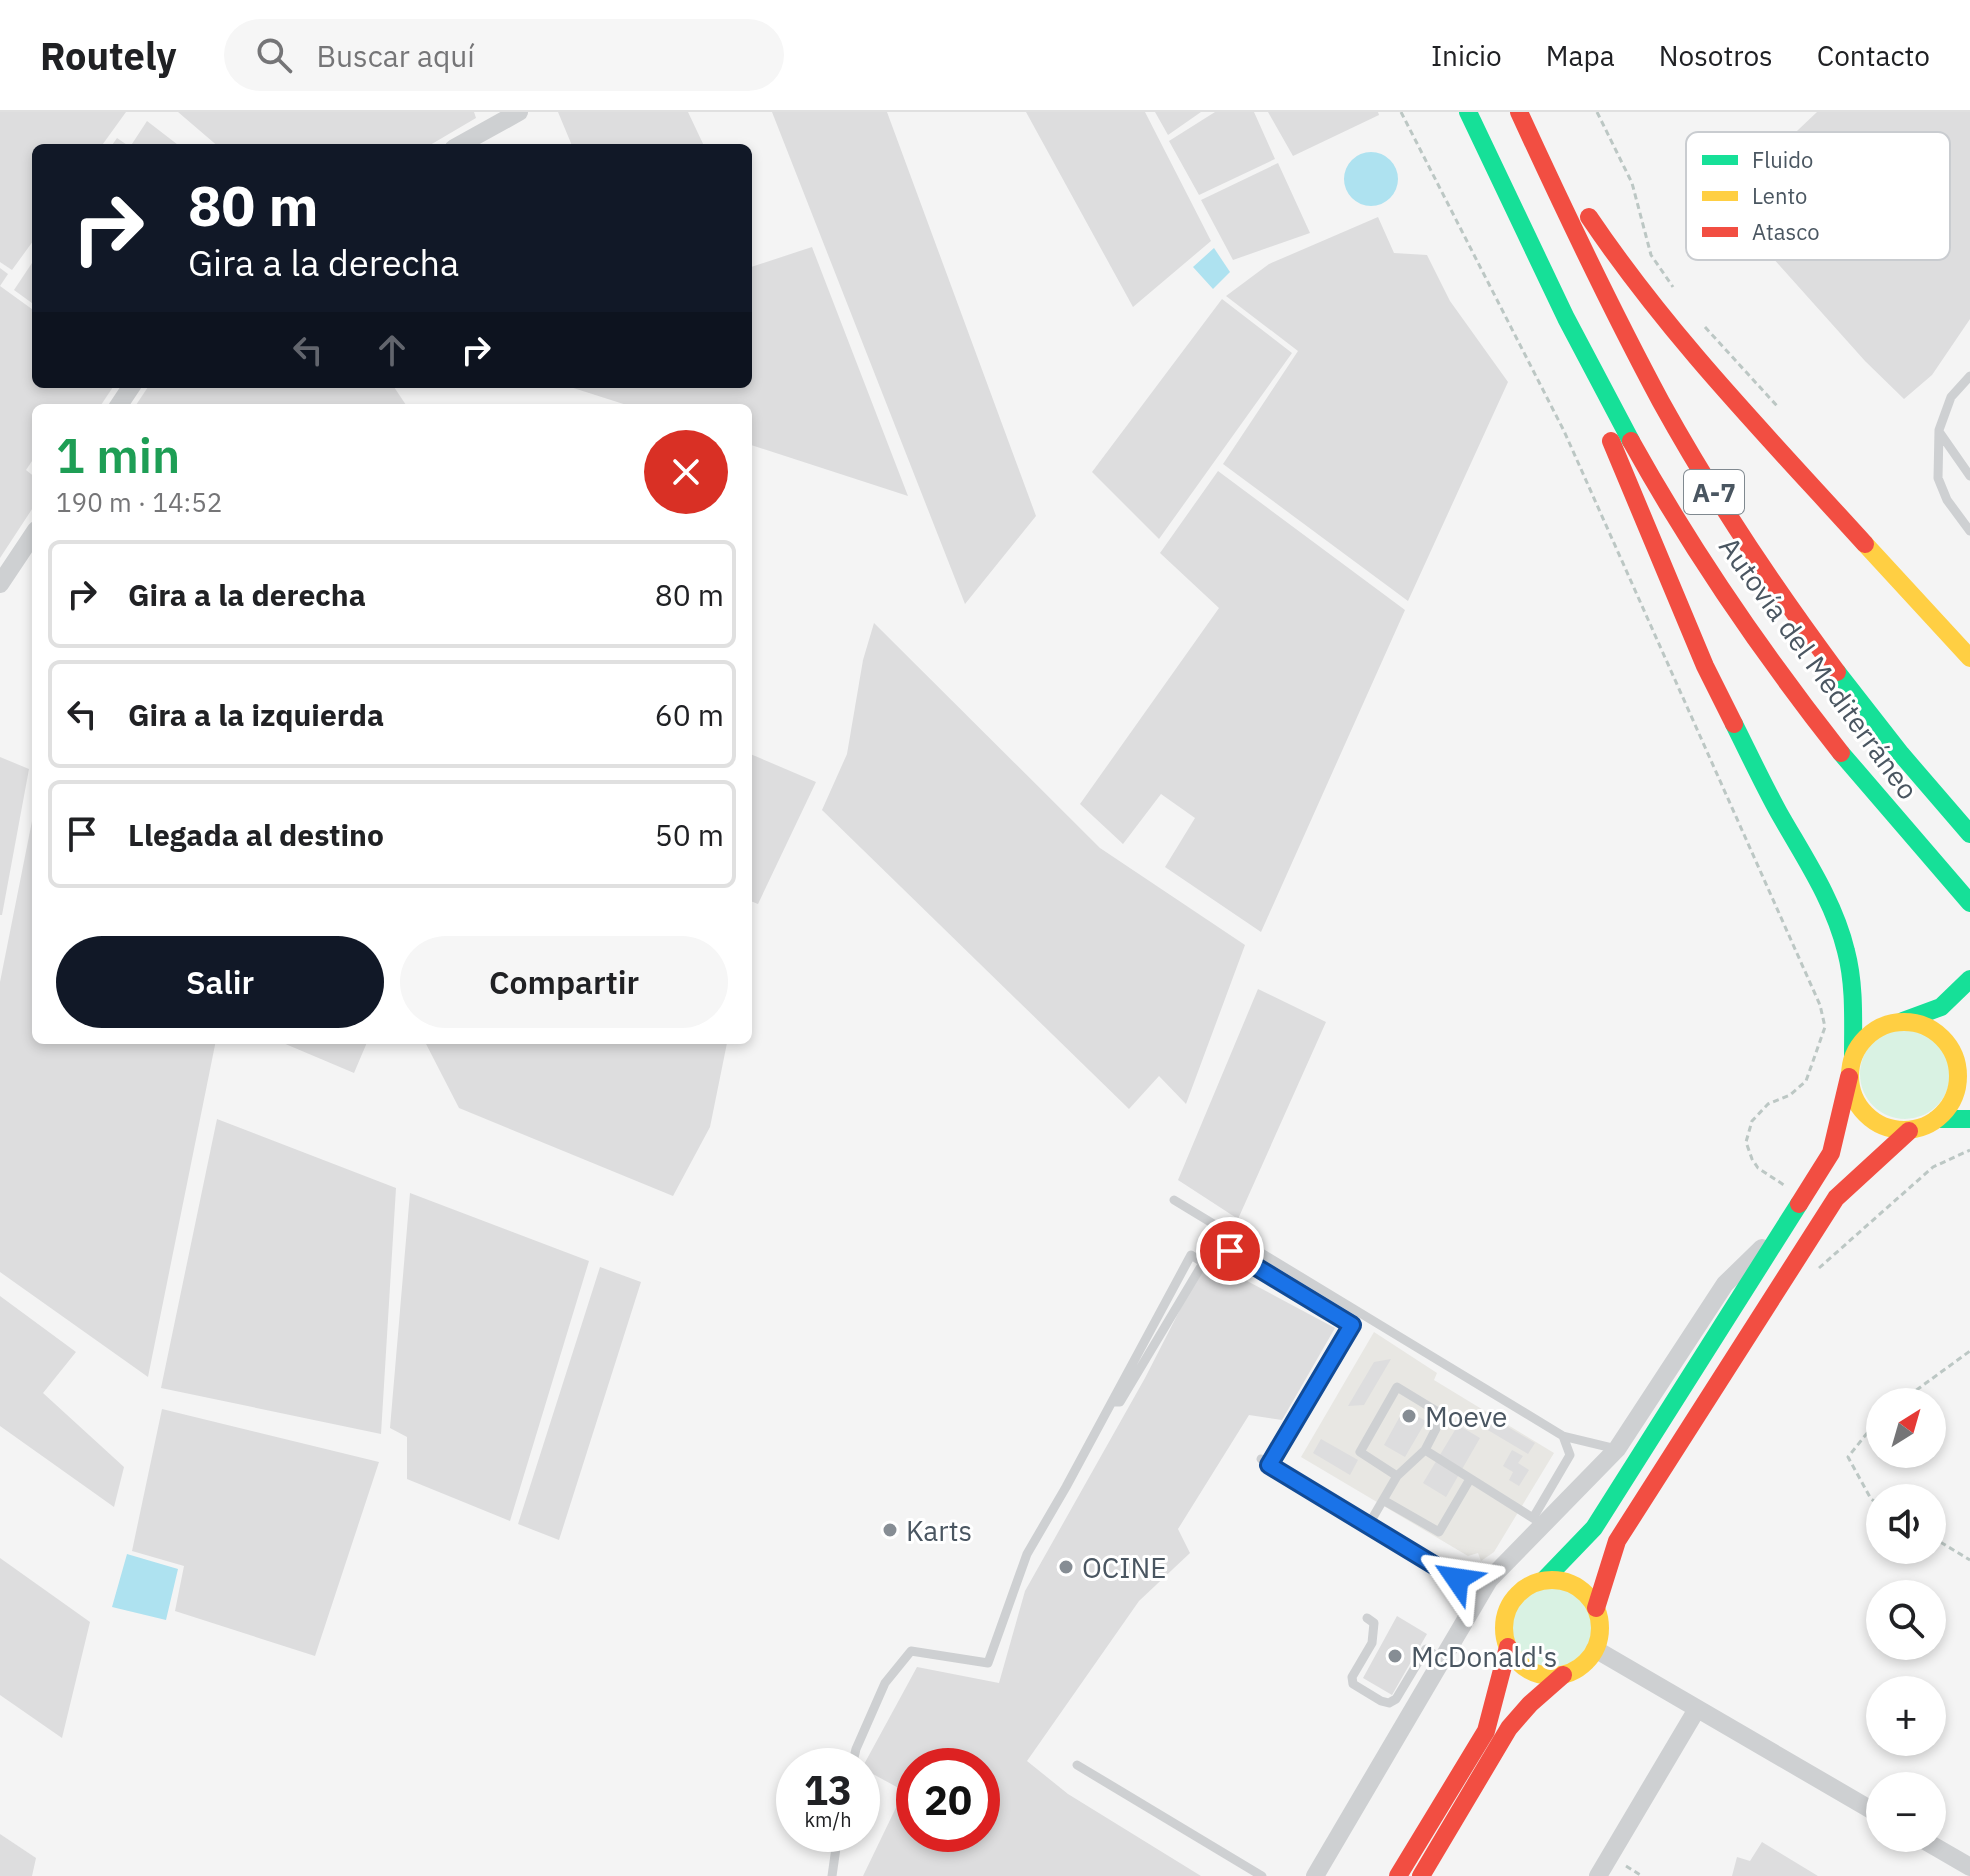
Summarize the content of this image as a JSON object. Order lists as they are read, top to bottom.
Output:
{
  "streets": {
    "main road": ["A-7", "Autovía del Mediterráneo"]
  },
  "places": [
    "Moeve",
    "Karts",
    "OCINE",
    "McDonald's"
  ],
  "legend": ["Fluido", "Lento", "Atasco"],
  "north": "top right",
  "page": {
    "header": "Routely",
    "search": "Buscar aquí",
    "nav": [
      "Inicio",
      "Mapa",
      "Nosotros",
      "Contacto"
    ],
    "turn": ["80 m", "Gira a la derecha"],
    "heading": ["1 min", "190 m · 14:52"],
    "list": [
      {
        "name": "Gira a la derecha",
        "value": "80 m"
      },
      {
        "name": "Gira a la izquierda",
        "value": "60 m"
      },
      {
        "name": "Llegada al destino",
        "value": "50 m"
      }
    ],
    "buttons": ["Salir", "Compartir"],
    "map_buttons": ["+", "−"],
    "speed": "13 km/h",
    "limit": "20"
  }
}
